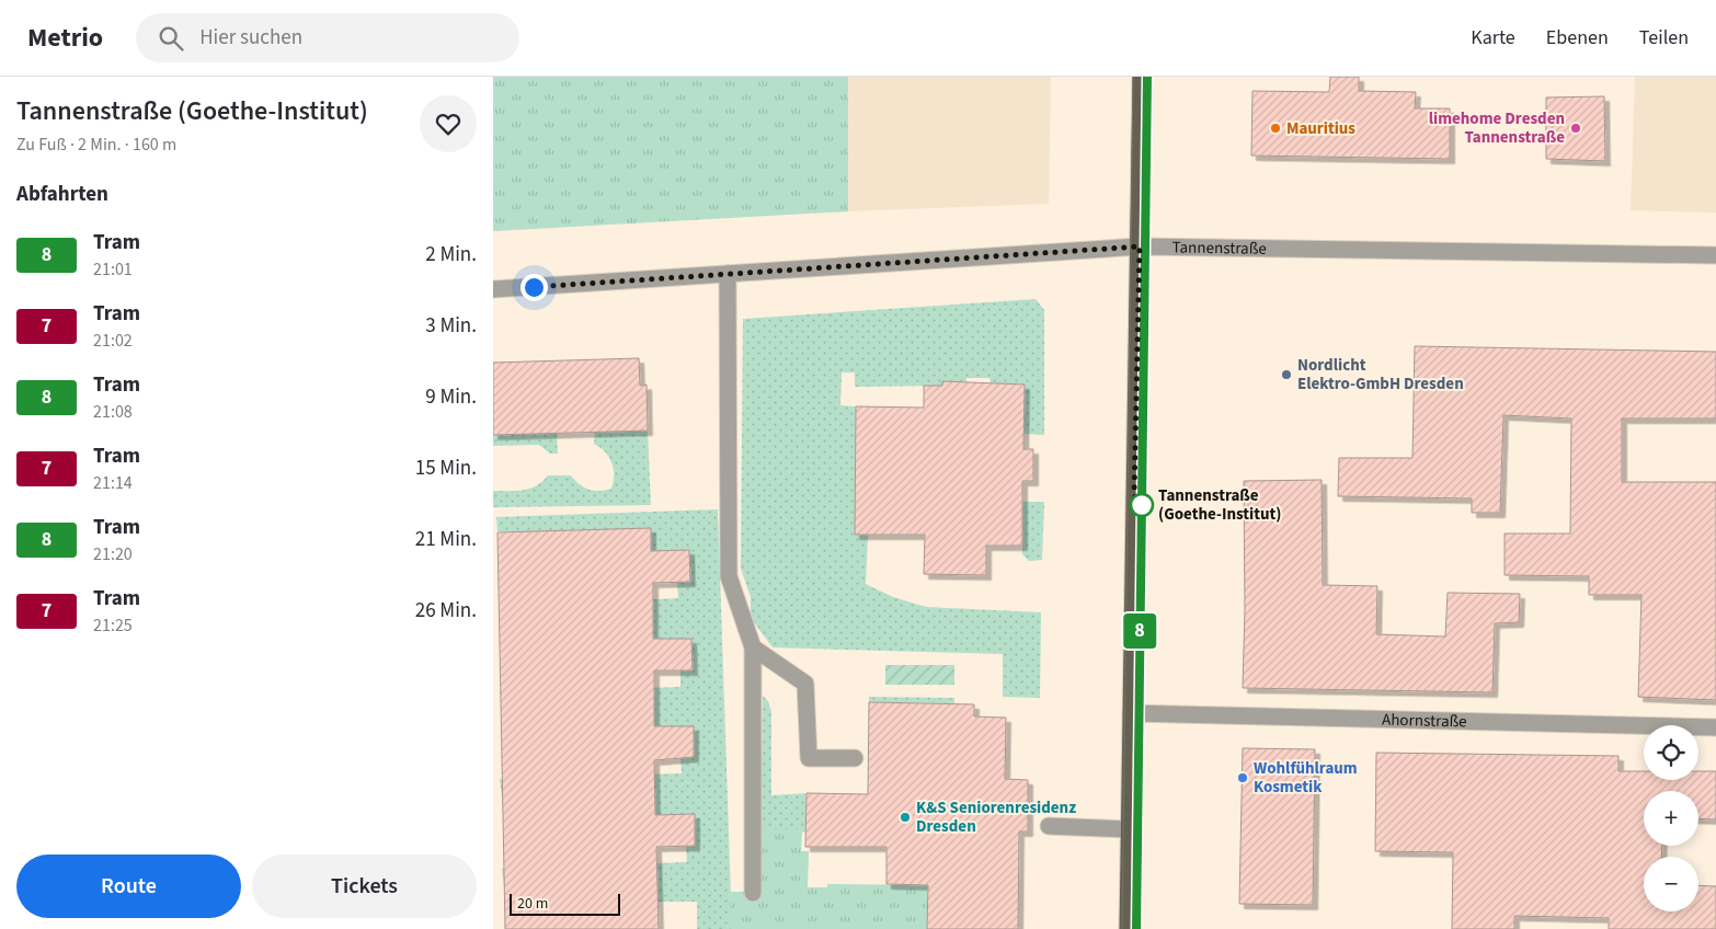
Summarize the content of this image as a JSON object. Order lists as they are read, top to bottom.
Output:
{
  "streets": {
    "street": ["Tannenstraße", "Ahornstraße"]
  },
  "places": [
    "Mauritius",
    "limehome Dresden Tannenstraße",
    "Nordlicht Elektro-GmbH Dresden",
    "Tannenstraße (Goethe-Institut)",
    "Wohlfühlraum Kosmetik",
    "K&S Seniorenresidenz Dresden"
  ],
  "lines": ["tram line 8"],
  "scale_bar": "20 m",
  "page": {
    "header": "Metrio",
    "search": "Hier suchen",
    "nav": ["Karte", "Ebenen", "Teilen"],
    "heading": [
      ["Tannenstraße (Goethe-Institut)", "Zu Fuß · 2 Min. · 160 m"],
      "Abfahrten"
    ],
    "on_map": "8",
    "list": [
      {
        "mark": "8",
        "name": "Tram",
        "note": "21:01",
        "value": "2 Min."
      },
      {
        "mark": "7",
        "name": "Tram",
        "note": "21:02",
        "value": "3 Min."
      },
      {
        "mark": "8",
        "name": "Tram",
        "note": "21:08",
        "value": "9 Min."
      },
      {
        "mark": "7",
        "name": "Tram",
        "note": "21:14",
        "value": "15 Min."
      },
      {
        "mark": "8",
        "name": "Tram",
        "note": "21:20",
        "value": "21 Min."
      },
      {
        "mark": "7",
        "name": "Tram",
        "note": "21:25",
        "value": "26 Min."
      }
    ],
    "map_buttons": ["+", "−"],
    "buttons": ["Route", "Tickets"],
    "scale": "20 m"
  }
}
